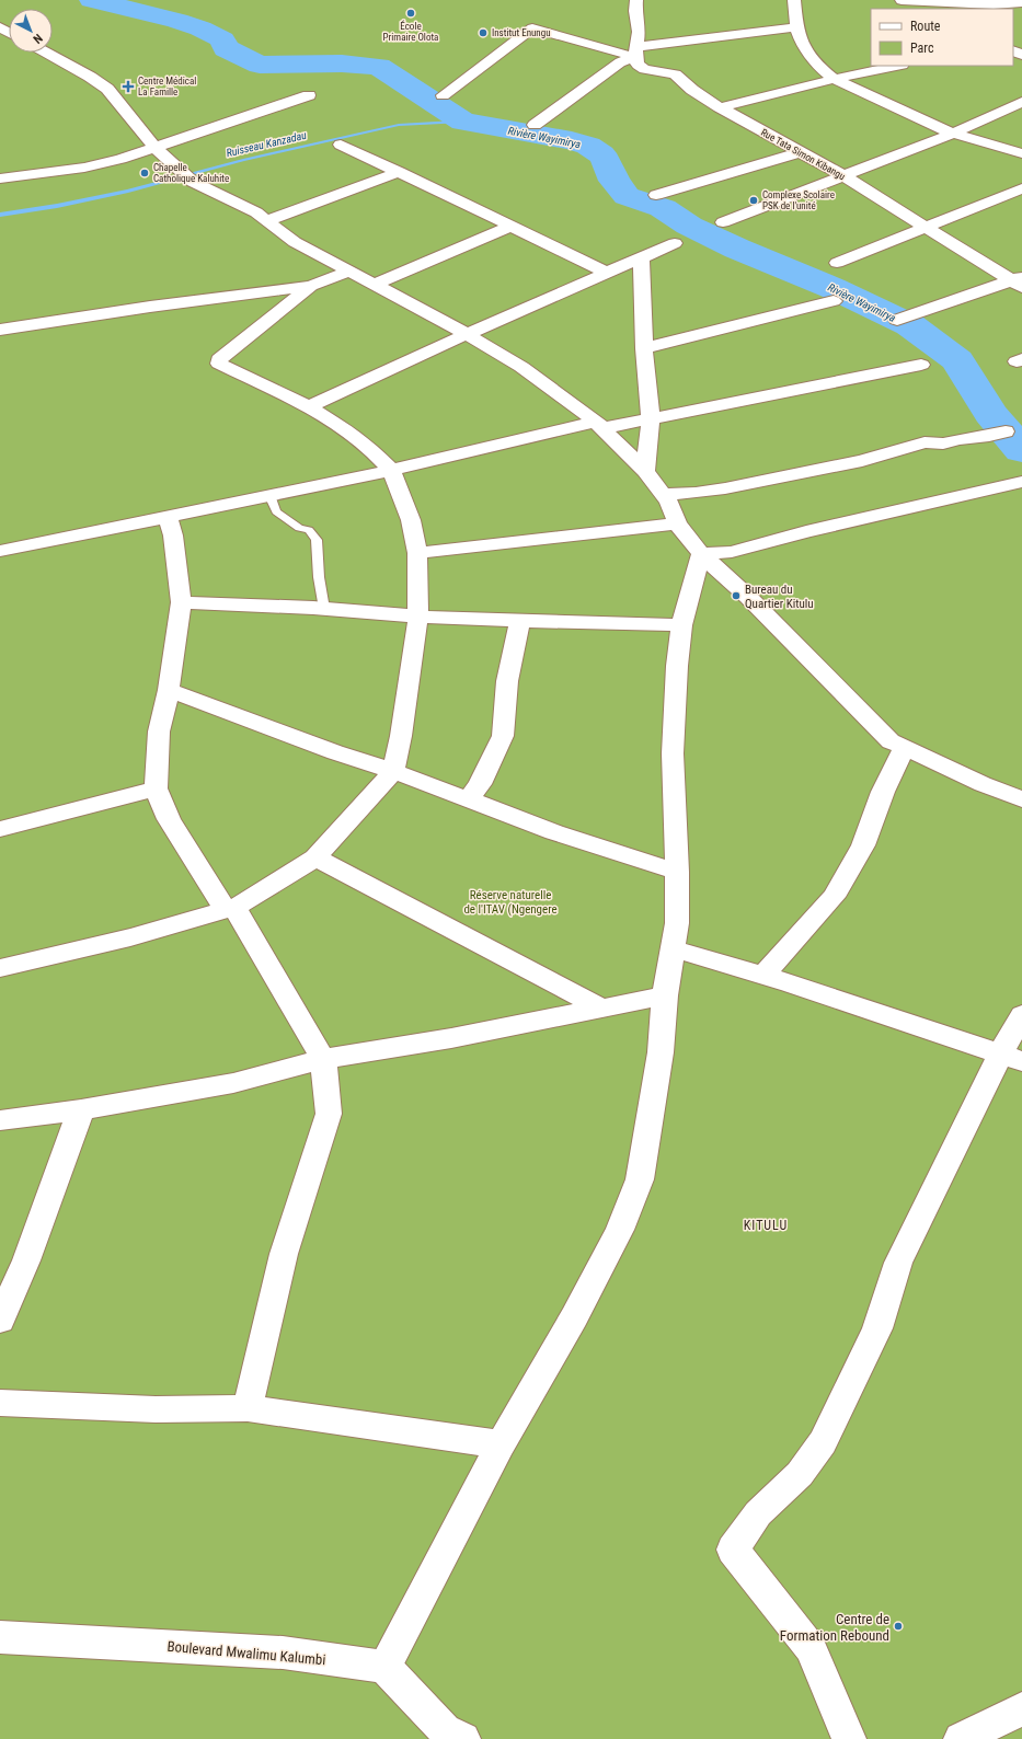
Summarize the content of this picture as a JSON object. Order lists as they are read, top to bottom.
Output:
{
  "streets": {
    "street": ["Rue Tata Simon Kibangu", "Boulevard Mwalimu Kalumbi"]
  },
  "districts": ["KITULU"],
  "water": ["Rivière Wayimirya", "Ruisseau Kanzadau"],
  "parks": ["Réserve naturelle de l'ITAV (Ngengere"],
  "places": {
    "other": [
      "École Primaire Olota",
      "Institut Enungu",
      "Chapelle Catholique Kaluhite",
      "Complexe Scolaire PSK de l'unité",
      "Bureau du Quartier Kitulu",
      "Centre de Formation Rebound"
    ],
    "health": ["Centre Médical La Famille"]
  },
  "legend": ["Route", "Parc"],
  "north": "bottom right"
}
